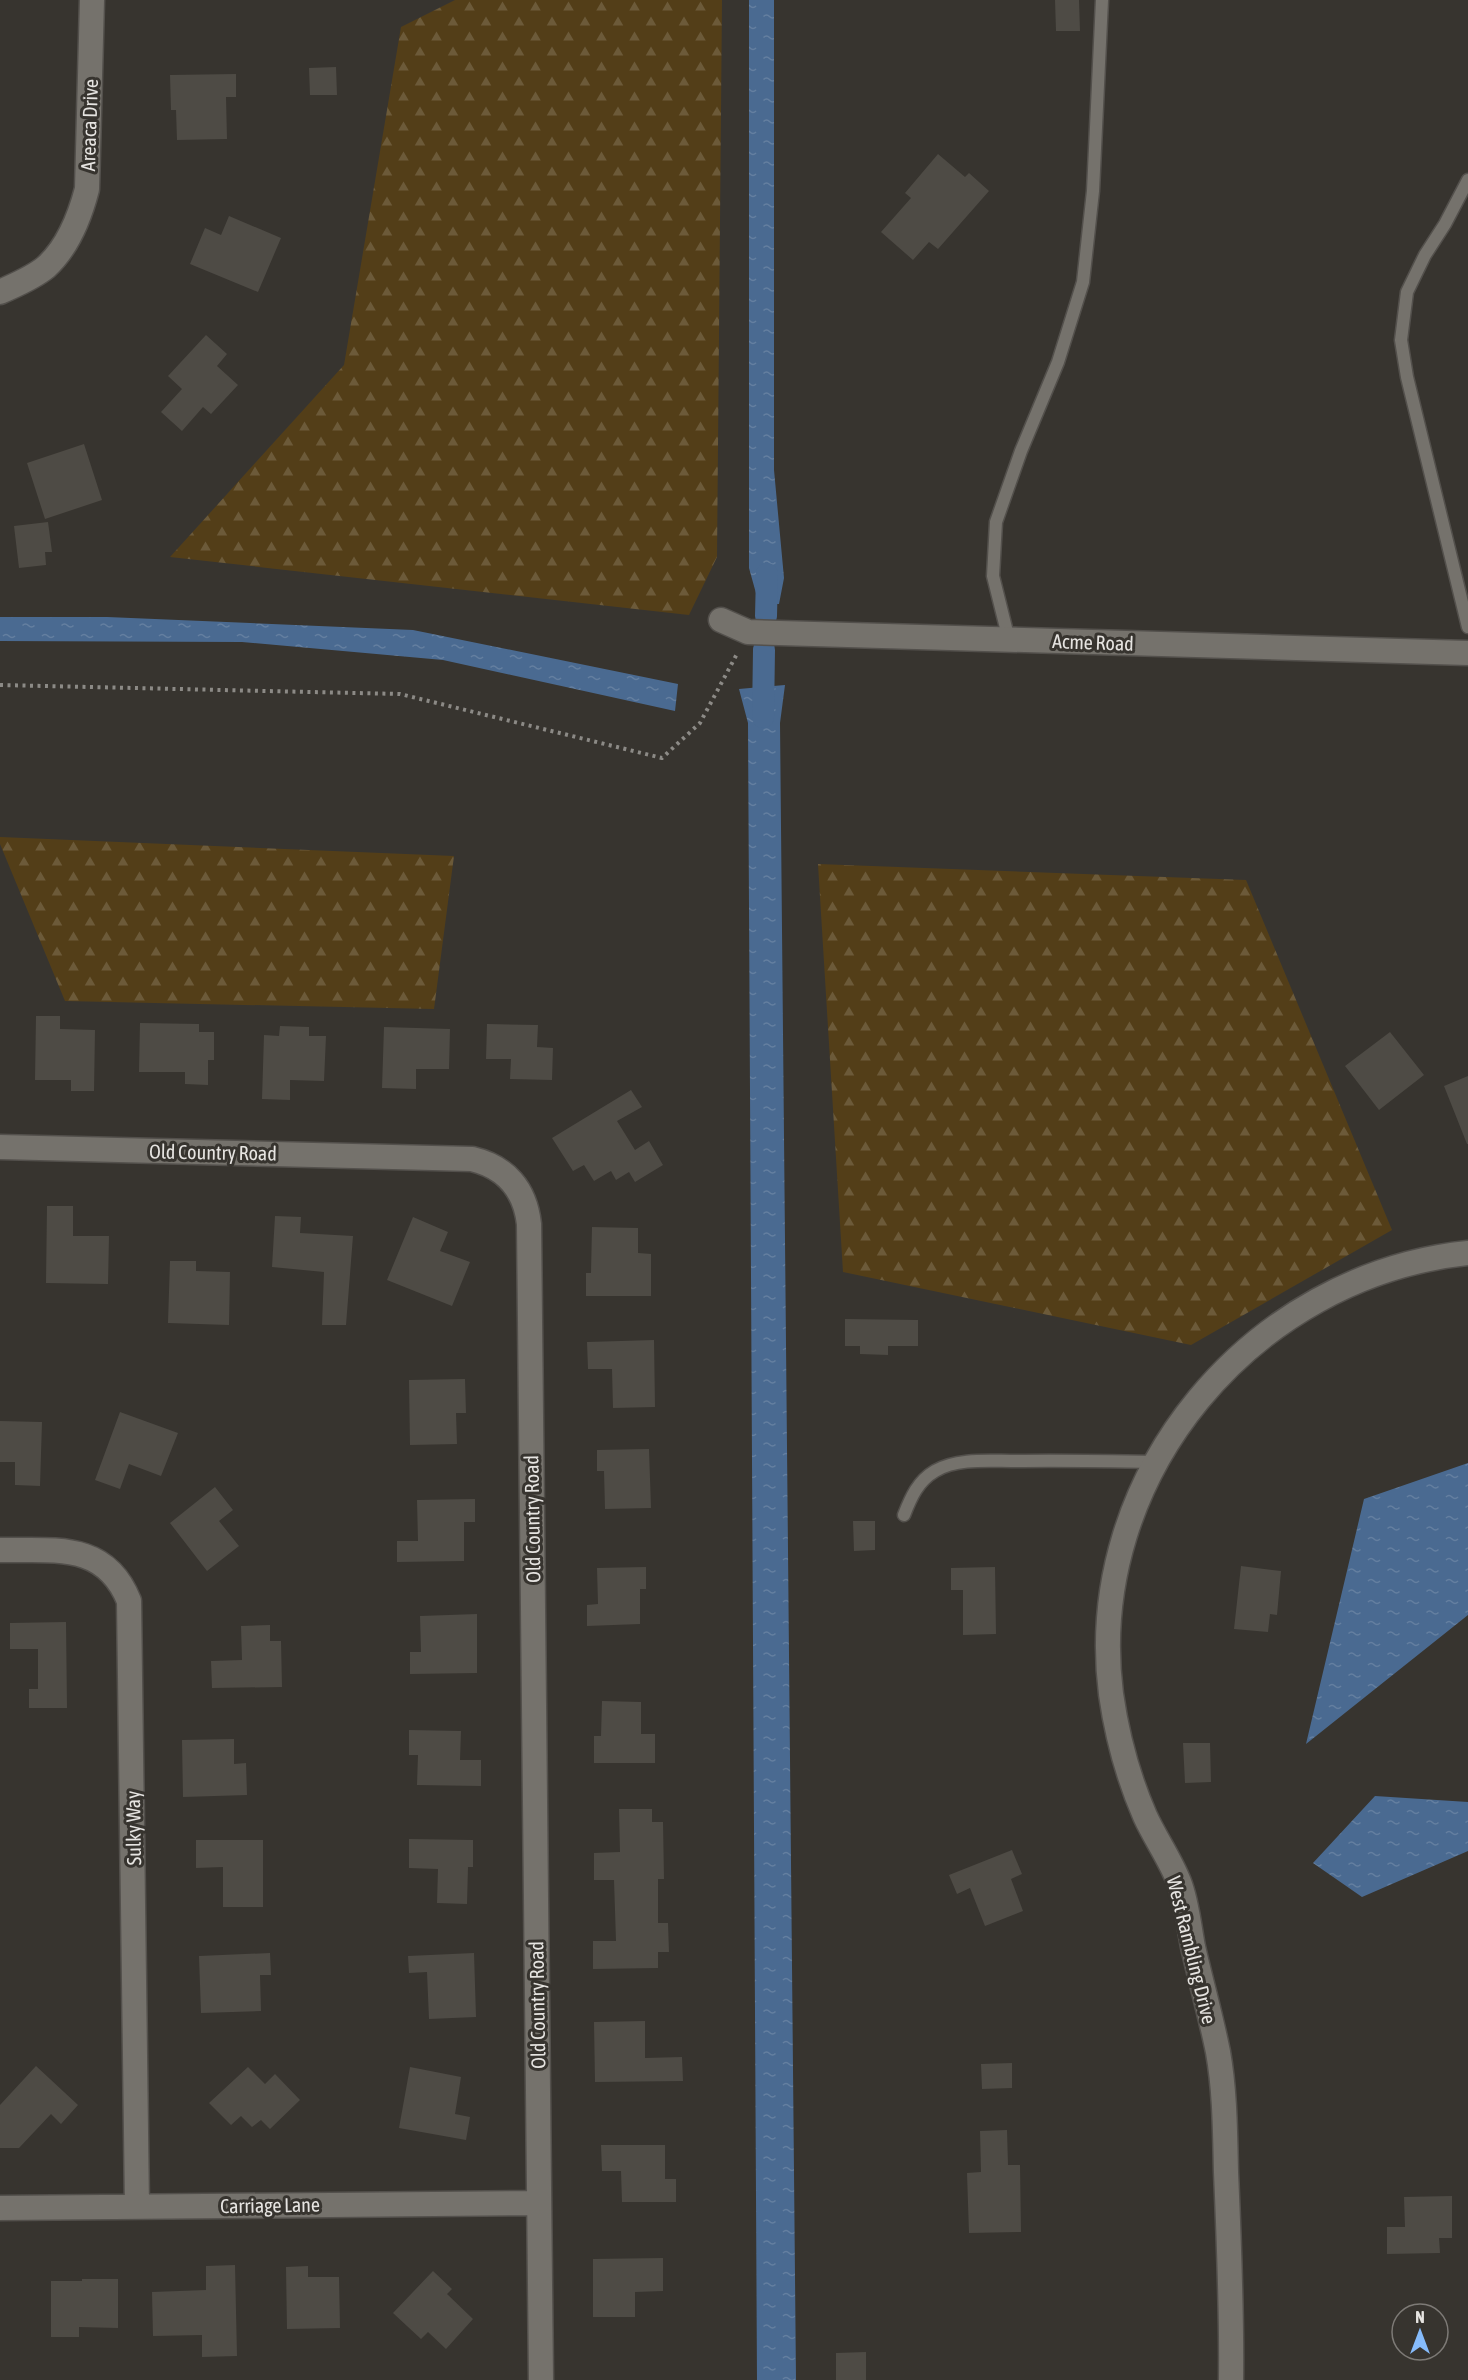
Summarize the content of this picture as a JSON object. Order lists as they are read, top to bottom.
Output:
{
  "streets": {
    "street": [
      "Areaca Drive",
      "Acme Road",
      "Old Country Road",
      "Sulky Way",
      "West Rambling Drive",
      "Carriage Lane"
    ]
  },
  "crossings": [
    ["Old Country Road", "Carriage Lane"],
    ["Sulky Way", "Carriage Lane"]
  ],
  "north": "top"
}
